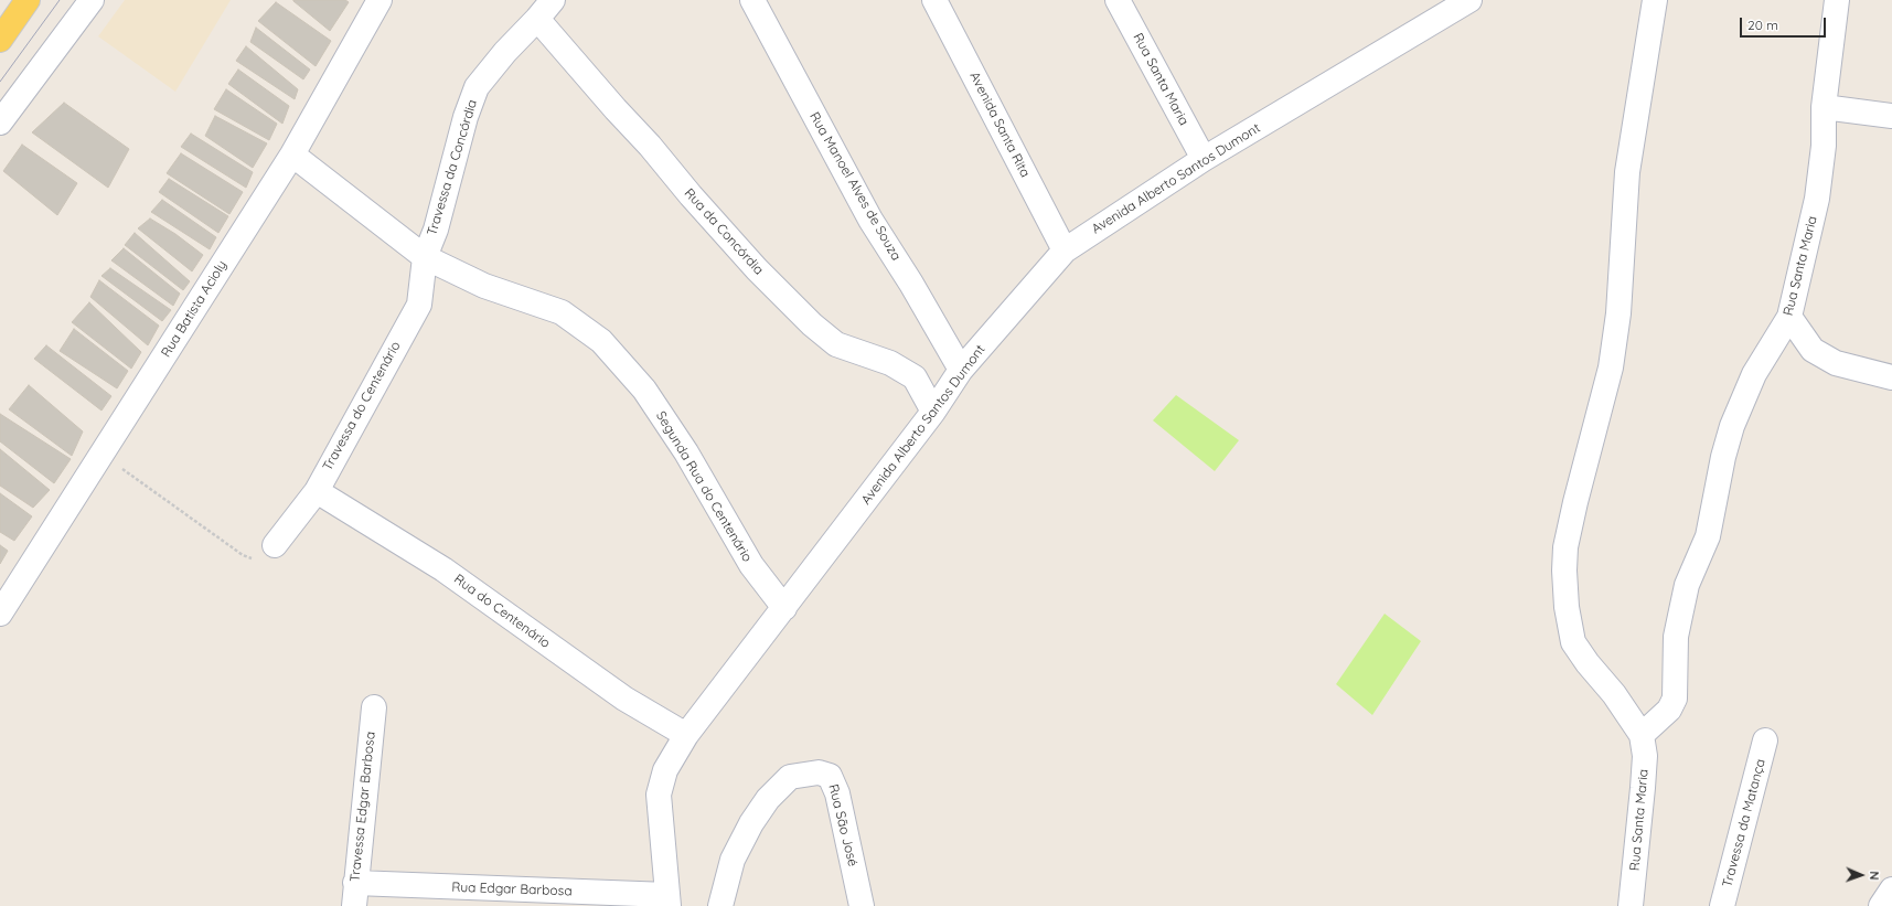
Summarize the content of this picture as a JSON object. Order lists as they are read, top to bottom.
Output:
{
  "streets": {
    "street": [
      "Rua Santa Maria",
      "Avenida Santa Rita",
      "Travessa da Concórdia",
      "Avenida Alberto Santos Dumont",
      "Rua Manoel Alves de Souza",
      "Rua da Concórdia",
      "Rua Batista Acioly",
      "Travessa do Centenário",
      "Segunda Rua do Centenário",
      "Rua do Centenário",
      "Travessa Edgar Barbosa",
      "Travessa da Matança",
      "Rua São José",
      "Rua Edgar Barbosa"
    ]
  },
  "crossings": [
    ["Rua Santa Maria", "Avenida Alberto Santos Dumont"],
    ["Avenida Santa Rita", "Avenida Alberto Santos Dumont"],
    ["Travessa da Concórdia", "Rua da Concórdia"],
    ["Travessa da Concórdia", "Travessa do Centenário"],
    ["Travessa da Concórdia", "Segunda Rua do Centenário"],
    ["Avenida Alberto Santos Dumont", "Rua Manoel Alves de Souza"],
    ["Avenida Alberto Santos Dumont", "Rua da Concórdia"],
    ["Avenida Alberto Santos Dumont", "Segunda Rua do Centenário"],
    ["Avenida Alberto Santos Dumont", "Rua do Centenário"],
    ["Avenida Alberto Santos Dumont", "Rua Edgar Barbosa"],
    ["Rua Batista Acioly", "Segunda Rua do Centenário"],
    ["Travessa do Centenário", "Segunda Rua do Centenário"],
    ["Travessa do Centenário", "Rua do Centenário"],
    ["Travessa Edgar Barbosa", "Rua Edgar Barbosa"]
  ],
  "scale_bar": "20 m",
  "north": "right"
}
